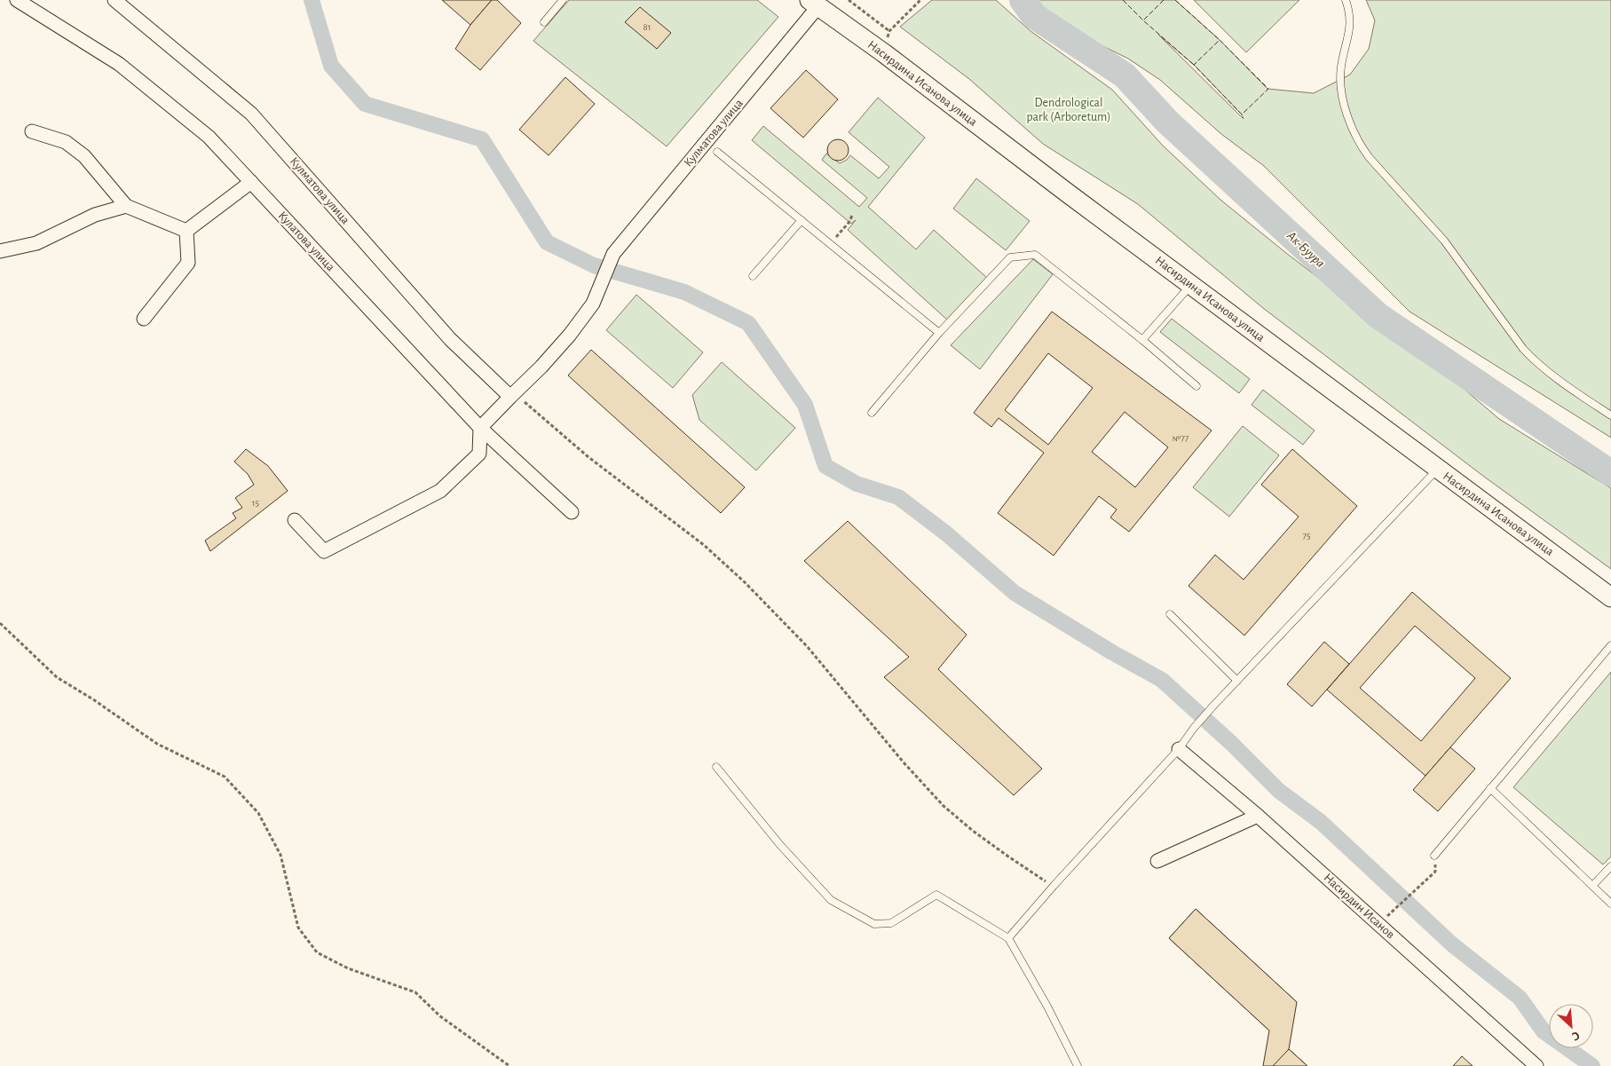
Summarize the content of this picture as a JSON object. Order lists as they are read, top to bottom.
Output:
{
  "streets": {
    "main road": ["Насирдина Исанова улица"],
    "street": ["Кулматова улица", "Кулатова улица", "Насирдин Исанов"]
  },
  "crossings": [
    ["Насирдина Исанова улица", "Кулматова улица"],
    ["Кулматова улица", "Кулатова улица"]
  ],
  "water": ["Ак-Буура"],
  "parks": ["Dendrological park (Arboretum)"],
  "house_numbers": [
    "81",
    "№77",
    "15",
    "75"
  ],
  "north": "bottom right"
}
